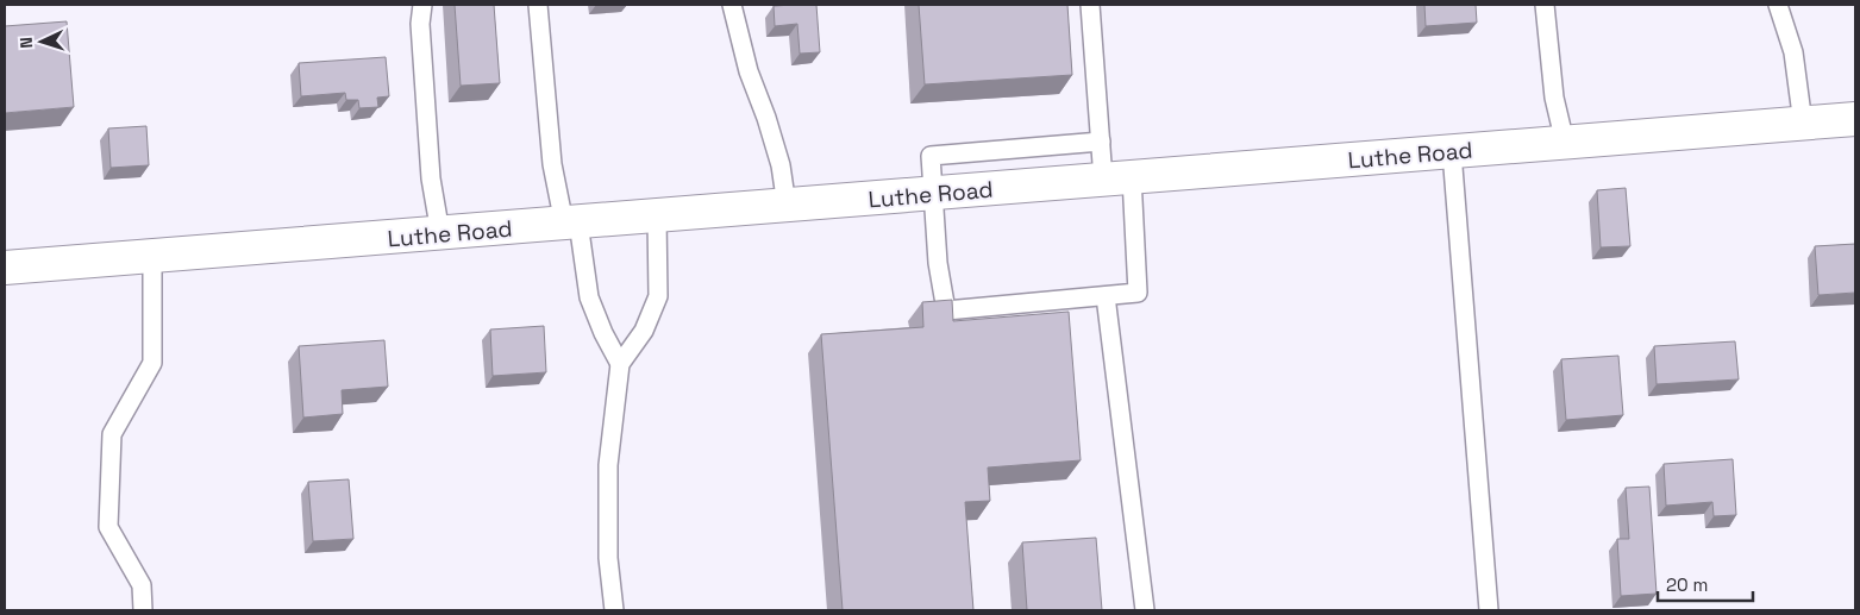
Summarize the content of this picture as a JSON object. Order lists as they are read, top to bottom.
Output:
{
  "streets": {
    "street": ["Luthe Road"]
  },
  "scale_bar": "20 m",
  "north": "left"
}
